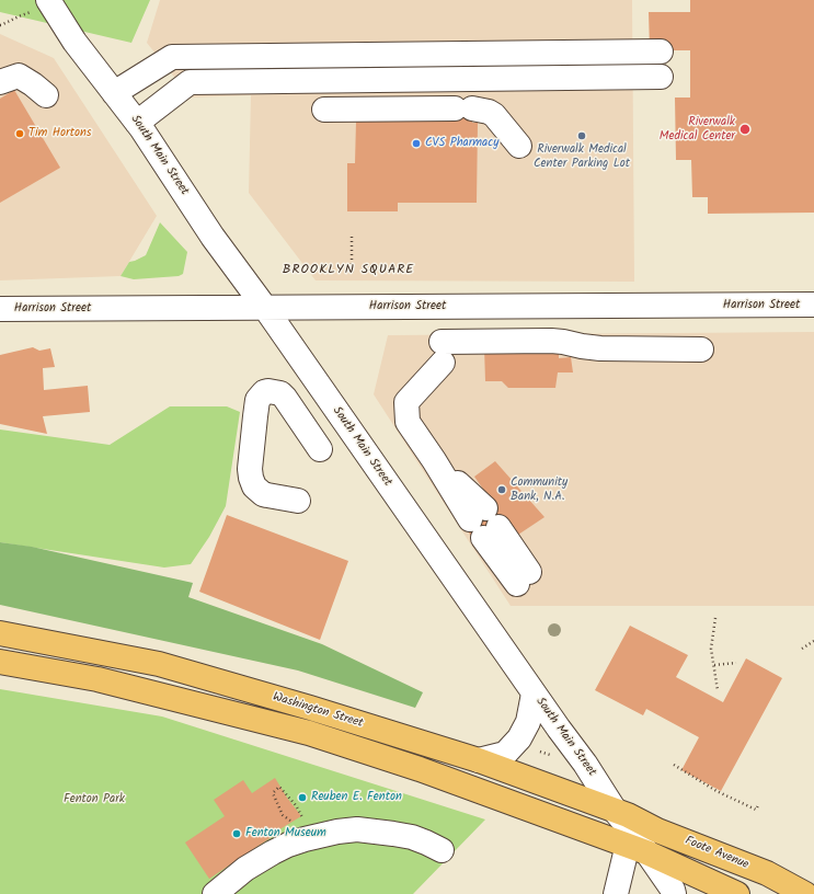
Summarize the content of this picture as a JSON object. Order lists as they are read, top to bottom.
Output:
{
  "streets": {
    "highway": ["Washington Street", "Foote Avenue"],
    "street": ["South Main Street", "Harrison Street"]
  },
  "crossings": [
    ["South Main Street", "Harrison Street"],
    ["South Main Street", "Washington Street"],
    ["South Main Street", "Foote Avenue"],
    ["Washington Street", "Foote Avenue"]
  ],
  "districts": ["BROOKLYN SQUARE"],
  "parks": ["Fenton Park"],
  "places": [
    "Riverwalk Medical Center",
    "Tim Hortons",
    "Riverwalk Medical Center Parking Lot",
    "CVS Pharmacy",
    "Community Bank, N.A.",
    "Reuben E. Fenton",
    "Fenton Museum"
  ]
}
